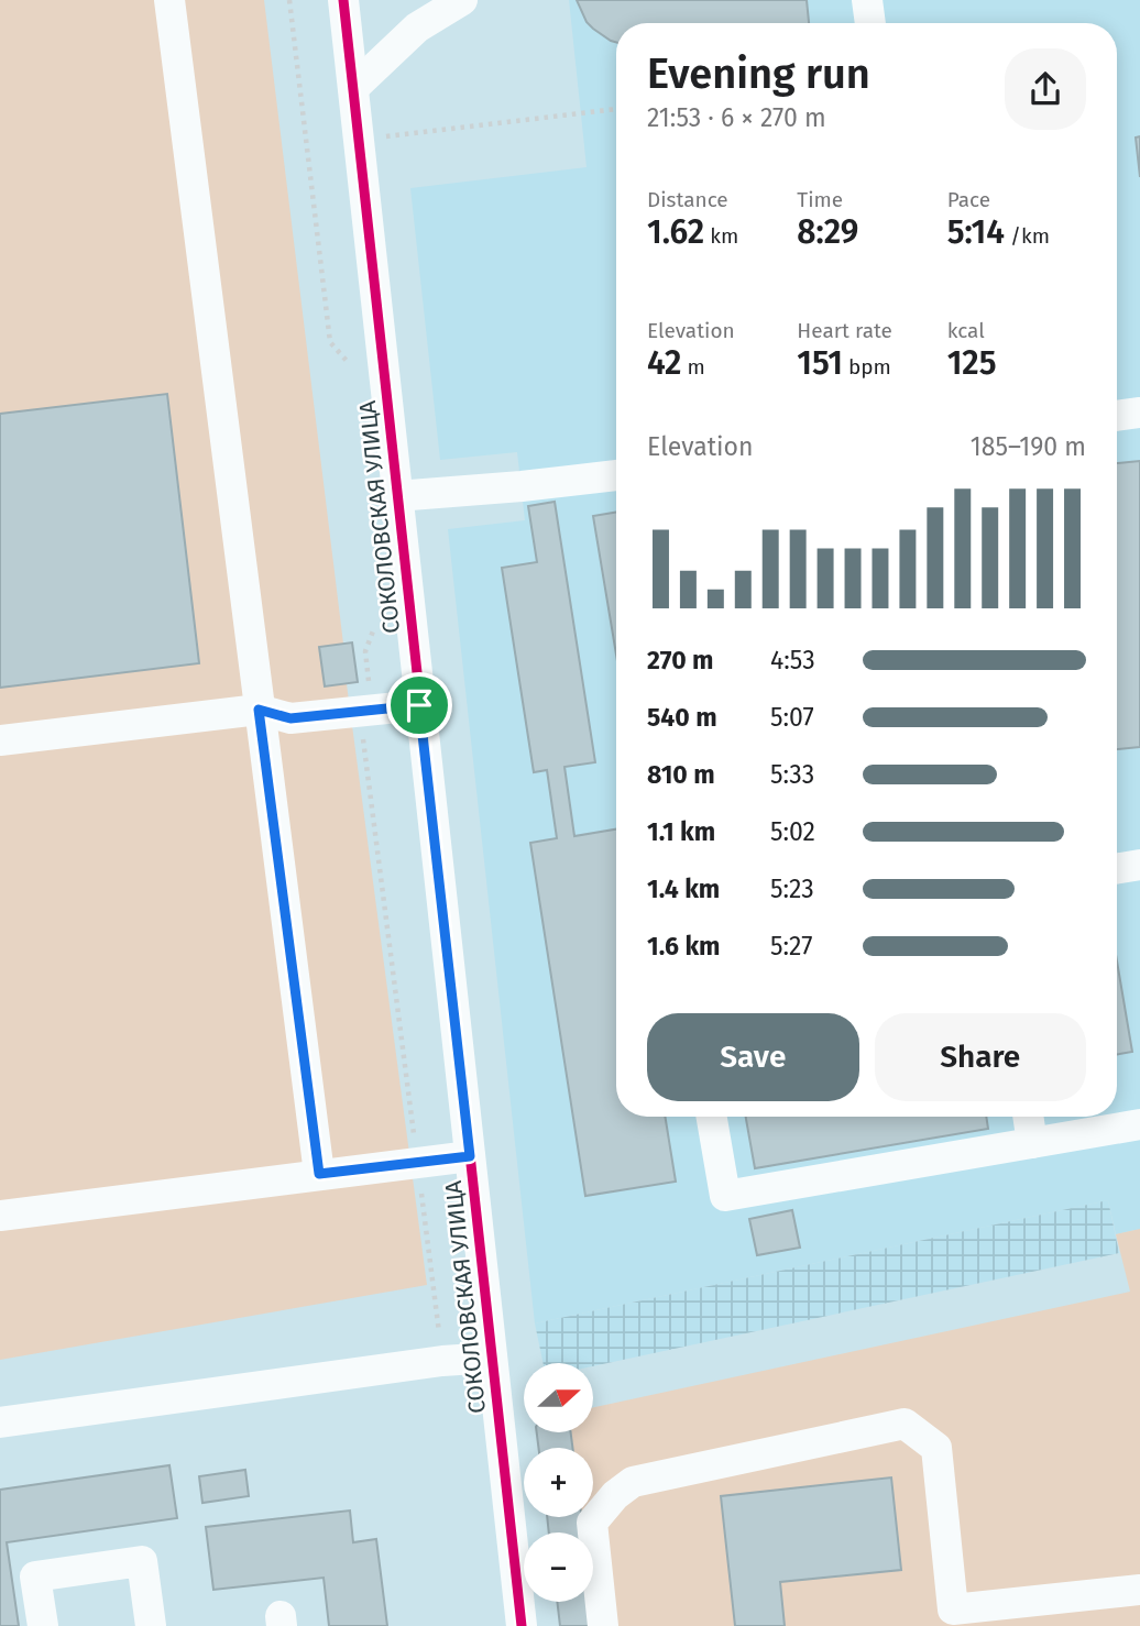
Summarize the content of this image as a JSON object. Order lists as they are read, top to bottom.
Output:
{
  "streets": {
    "street": ["СОКОЛОВСКАЯ УЛИЦА"]
  },
  "north": "right",
  "page": {
    "heading": ["Evening run", "21:53 · 6 × 270 m"],
    "stats": [
      ["Distance", "1.62 km"],
      ["Time", "8:29"],
      ["Pace", "5:14 /km"],
      ["Elevation", "42 m"],
      ["Heart rate", "151 bpm"],
      ["kcal", "125"]
    ],
    "chart": ["Elevation", "185–190 m"],
    "list": [
      {
        "name": "270 m",
        "note": "4:53"
      },
      {
        "name": "540 m",
        "note": "5:07"
      },
      {
        "name": "810 m",
        "note": "5:33"
      },
      {
        "name": "1.1 km",
        "note": "5:02"
      },
      {
        "name": "1.4 km",
        "note": "5:23"
      },
      {
        "name": "1.6 km",
        "note": "5:27"
      }
    ],
    "buttons": ["Save", "Share"],
    "map_buttons": ["+", "−"]
  }
}
